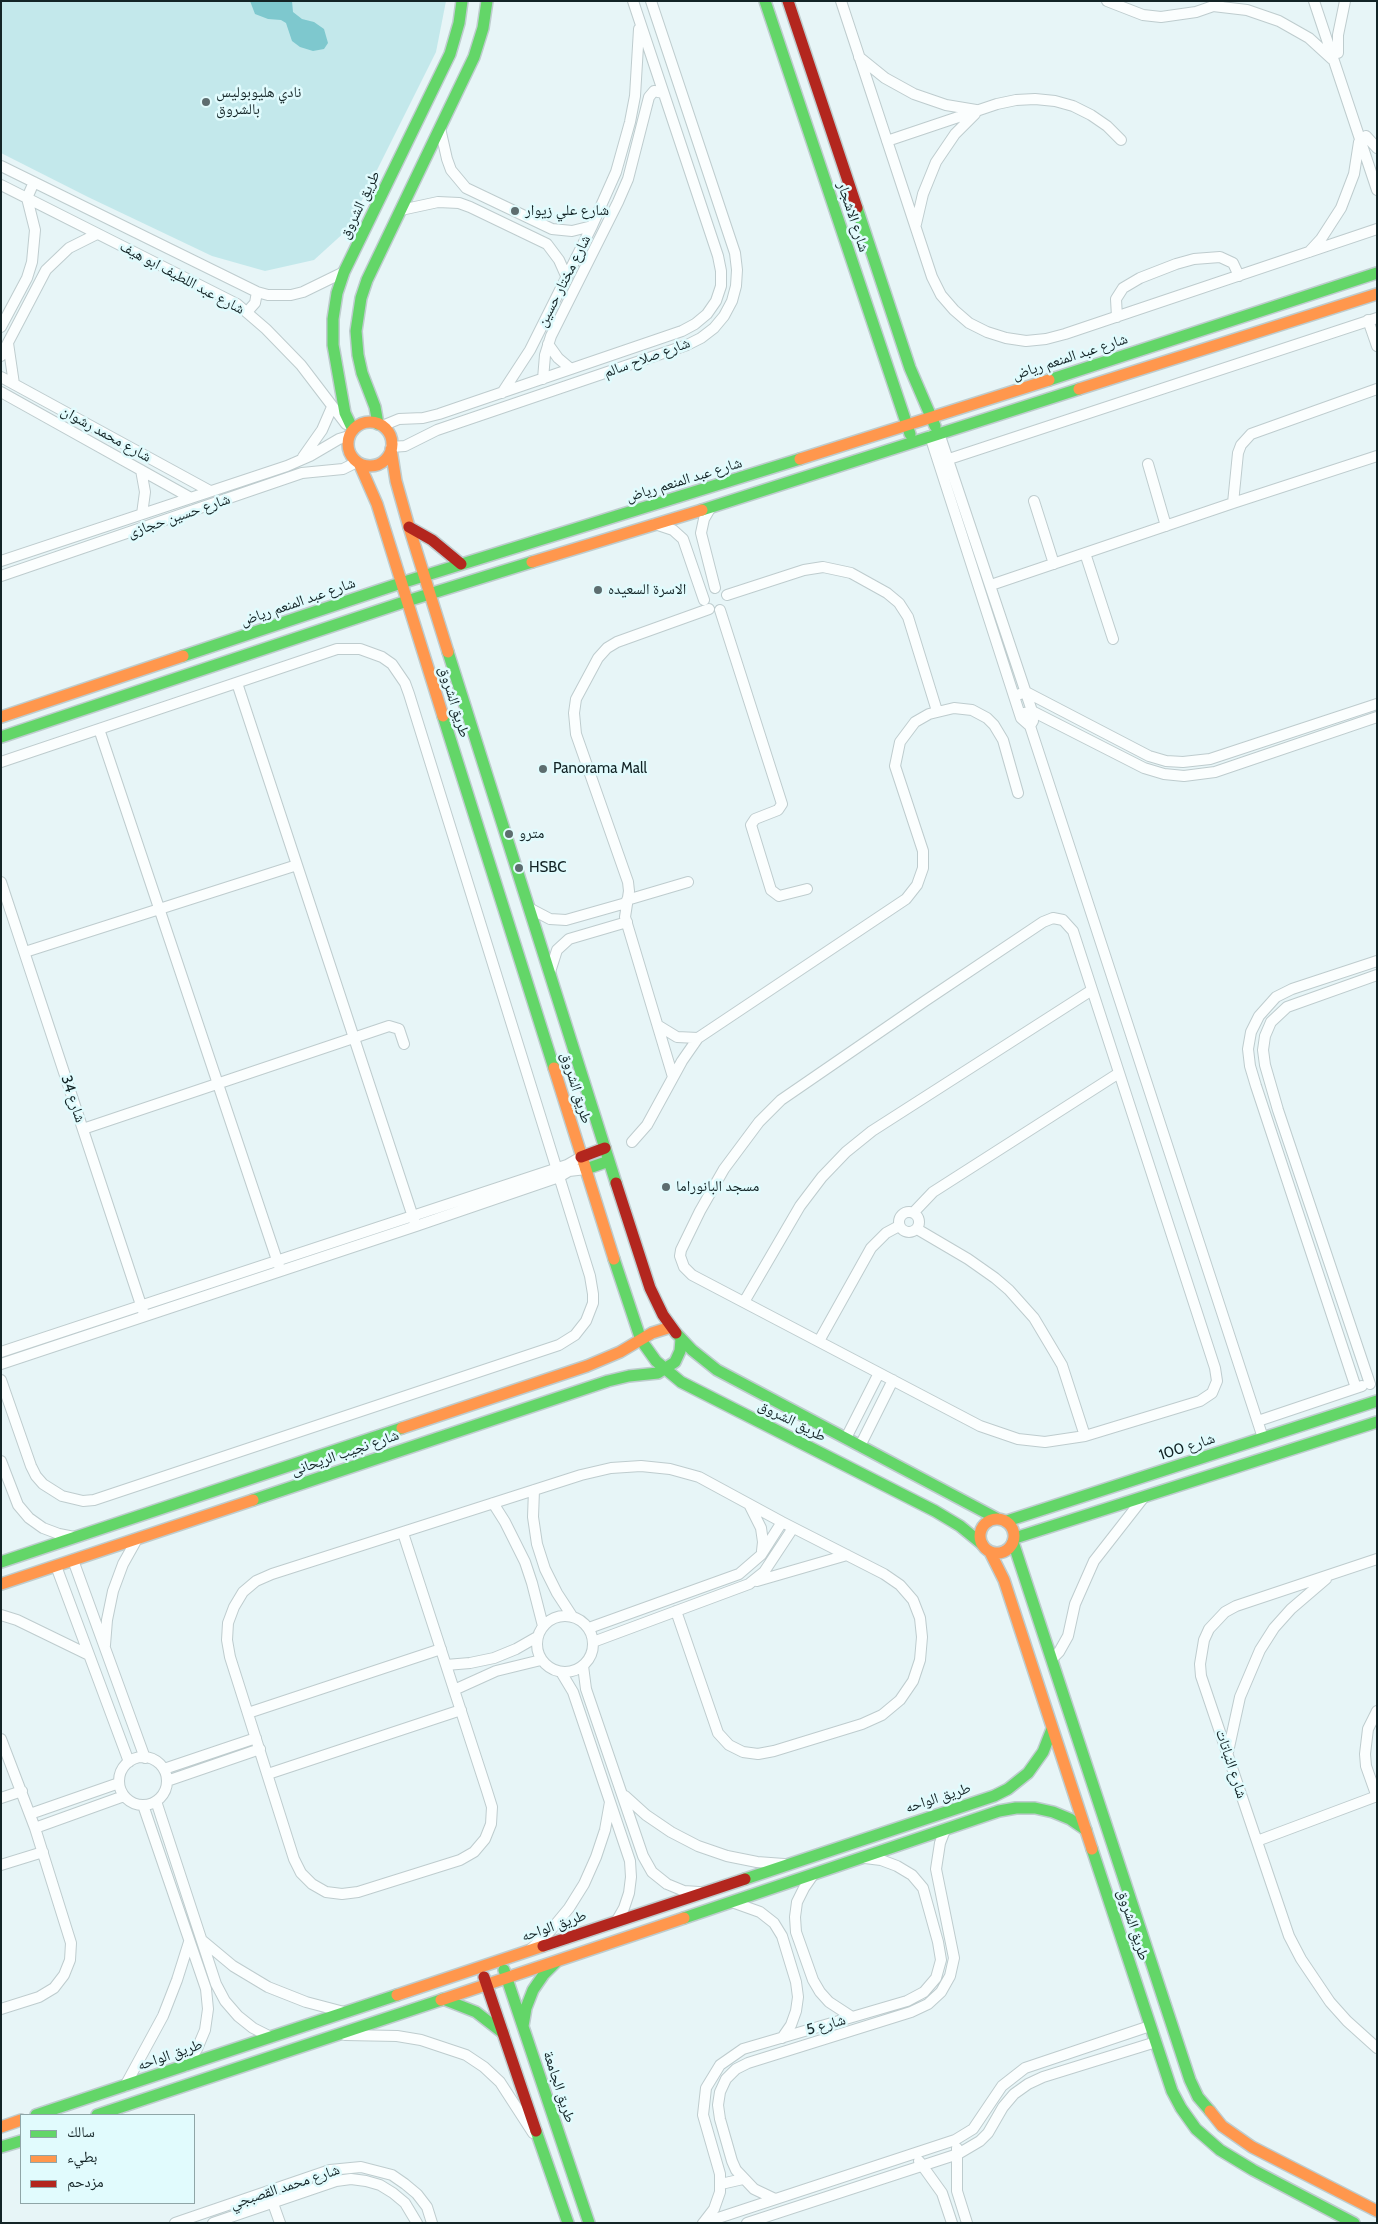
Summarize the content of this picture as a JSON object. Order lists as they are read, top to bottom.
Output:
{
  "streets": {
    "street": [
      "طريق الشروق",
      "شارع الاشجار",
      "شارع عبد اللطيف ابو هيف",
      "شارع مختار حسين",
      "شارع عبد المنعم رياض",
      "شارع صلاح سالم",
      "شارع محمد رشوان",
      "شارع حسين حجازى",
      "شارع 34",
      "شارع 100",
      "شارع نجيب الريحانى",
      "شارع النباتات",
      "طريق الواحه",
      "شارع 5",
      "طريق الجامعة",
      "شارع محمد القصبجي"
    ]
  },
  "crossings": [
    ["طريق الشروق", "شارع عبد اللطيف ابو هيف"],
    ["طريق الشروق", "شارع عبد المنعم رياض"],
    ["طريق الشروق", "شارع صلاح سالم"],
    ["طريق الشروق", "شارع حسين حجازى"],
    ["طريق الشروق", "شارع 100"],
    ["طريق الشروق", "شارع نجيب الريحانى"],
    ["طريق الشروق", "طريق الواحه"],
    ["شارع الاشجار", "شارع عبد المنعم رياض"],
    ["شارع عبد اللطيف ابو هيف", "شارع صلاح سالم"],
    ["شارع عبد اللطيف ابو هيف", "شارع حسين حجازى"],
    ["شارع مختار حسين", "شارع صلاح سالم"],
    ["شارع صلاح سالم", "شارع حسين حجازى"],
    ["شارع محمد رشوان", "شارع حسين حجازى"],
    ["طريق الواحه", "شارع 5"],
    ["طريق الواحه", "طريق الجامعة"]
  ],
  "places": [
    "نادي هليوبوليس بالشروق",
    "شارع علي زيوار",
    "الاسرة السعيده",
    "Panorama Mall",
    "مترو",
    "HSBC",
    "مسجد البانوراما"
  ],
  "legend": ["سالك", "بطيء", "مزدحم"]
}
